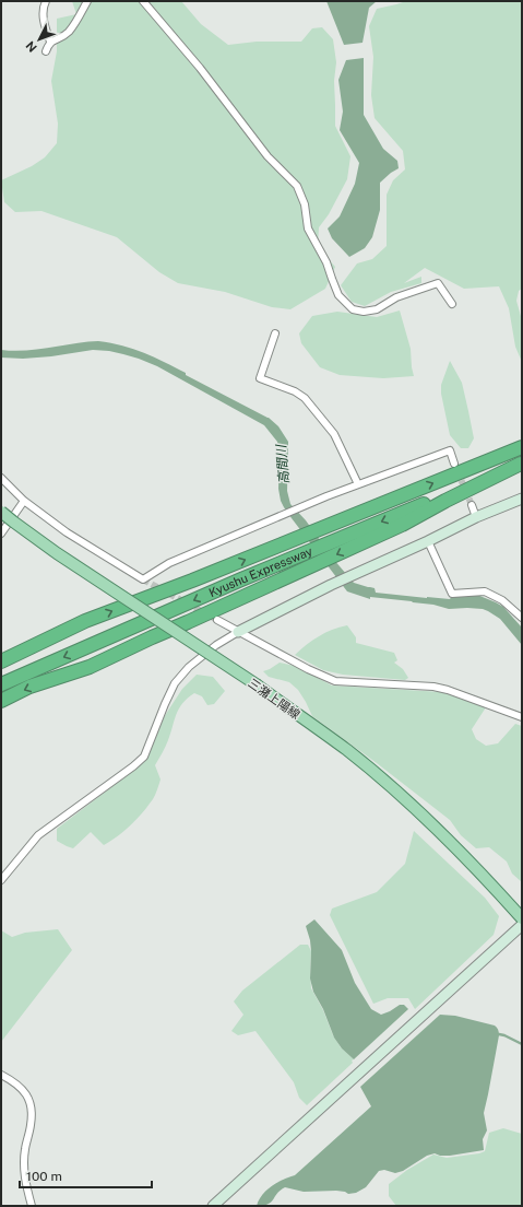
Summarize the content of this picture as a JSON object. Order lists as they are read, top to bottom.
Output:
{
  "streets": {
    "highway": ["Kyushu Expressway"],
    "main road": ["三潴上陽線"]
  },
  "water": ["高間川"],
  "scale_bar": "100 m",
  "north": "bottom left"
}
